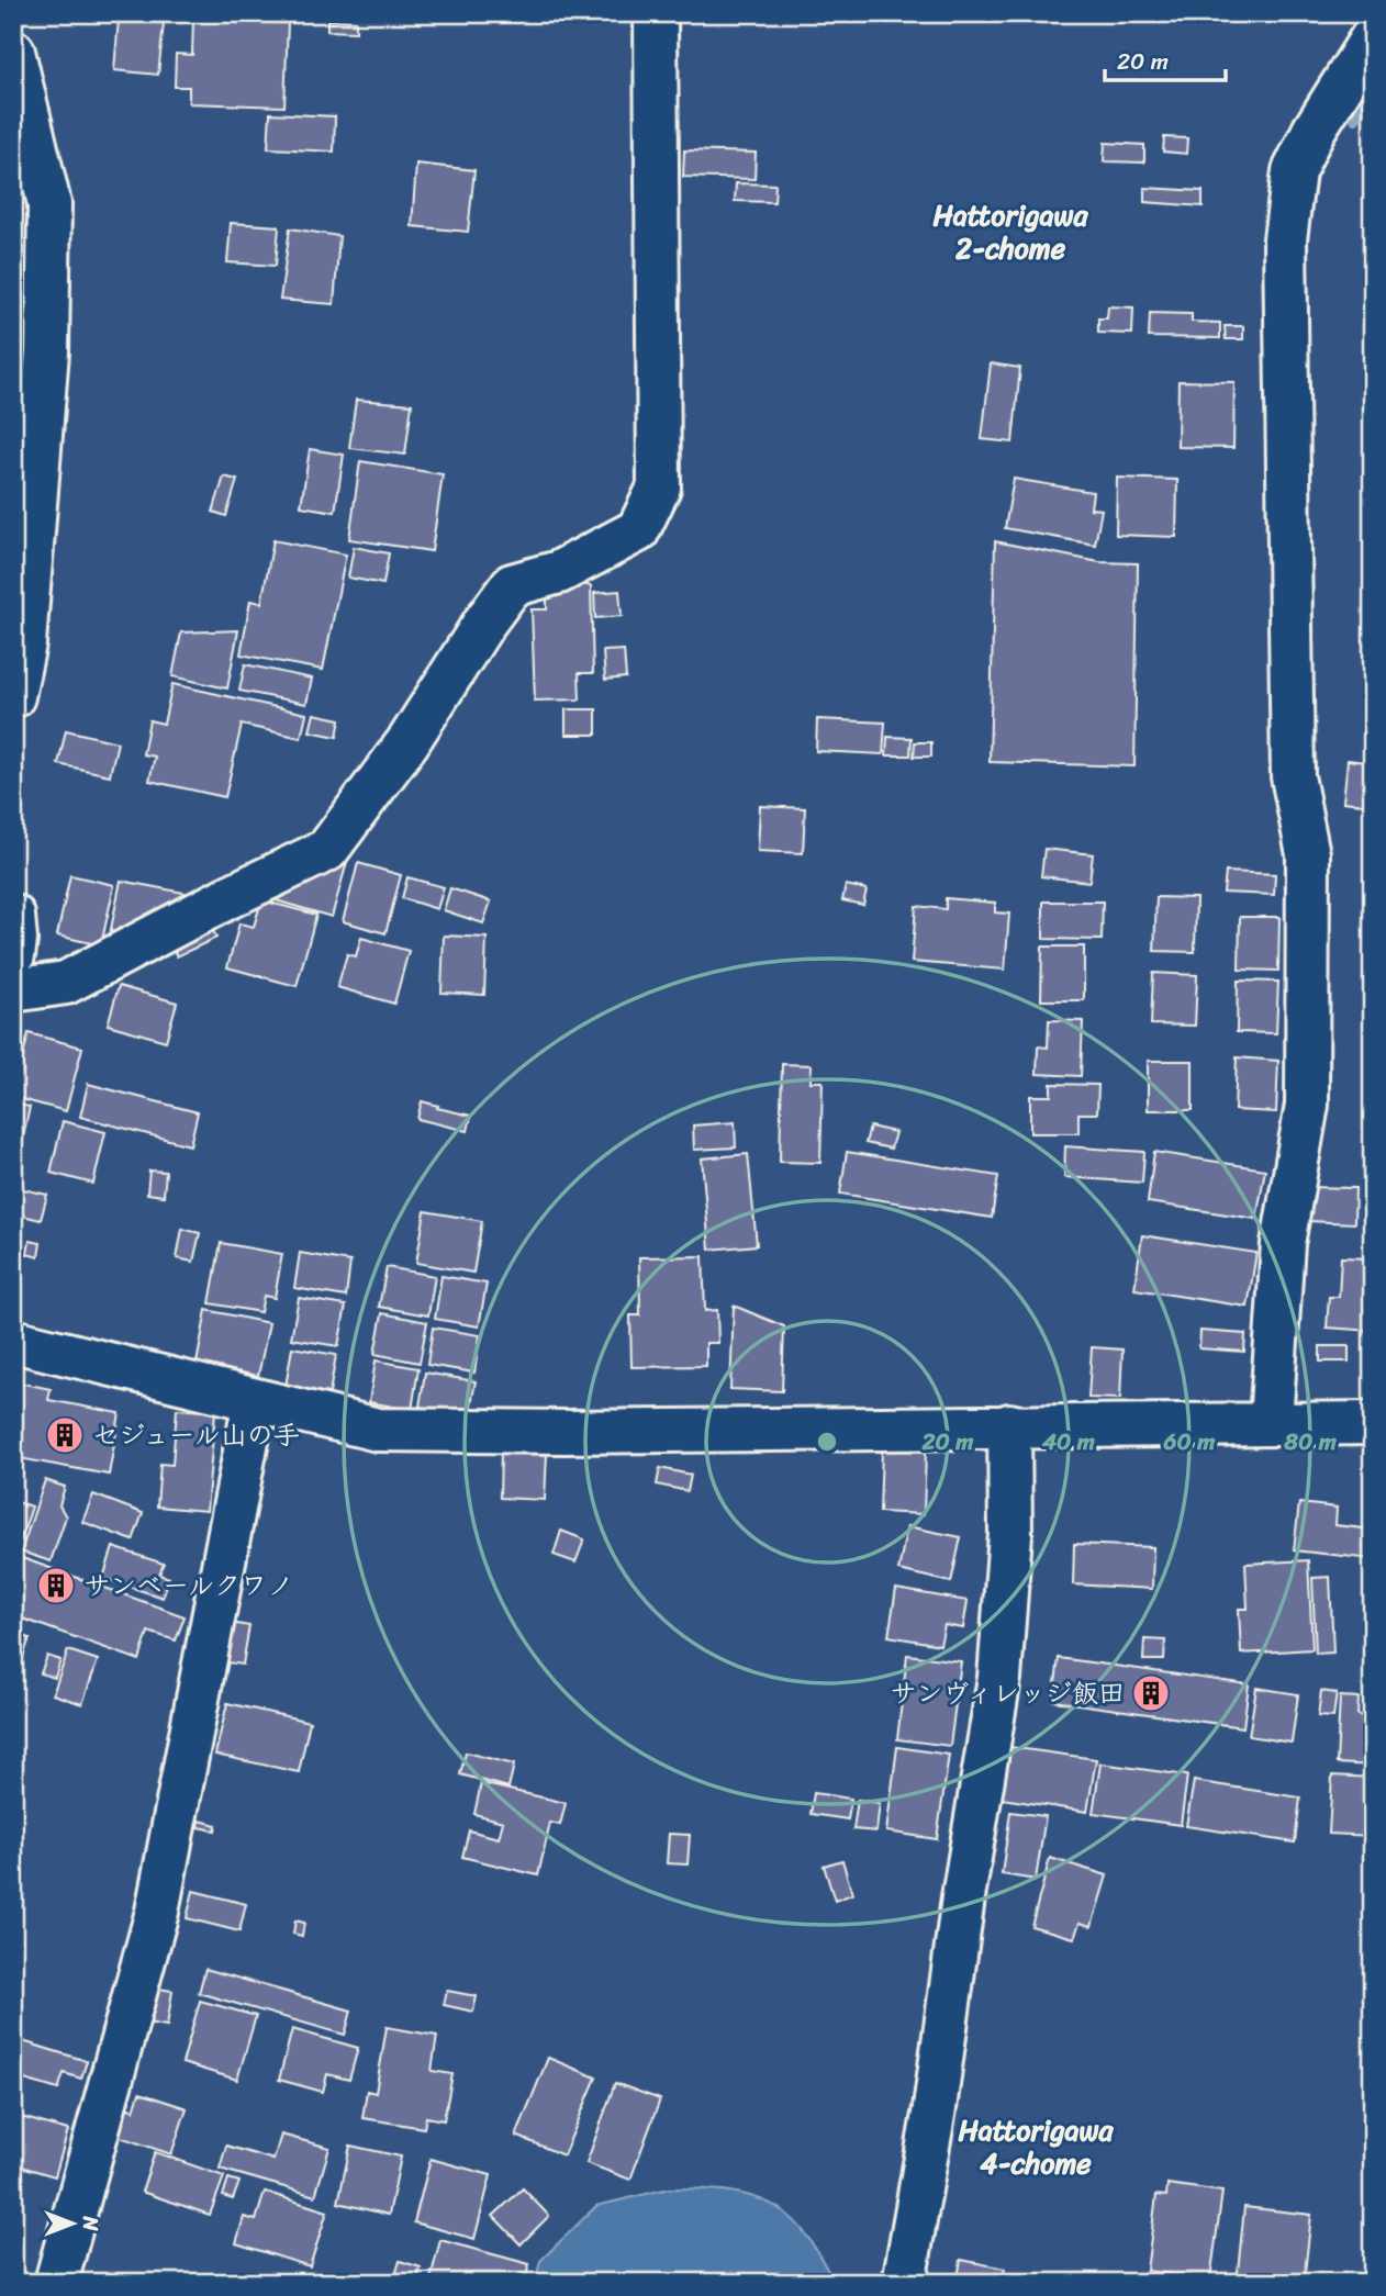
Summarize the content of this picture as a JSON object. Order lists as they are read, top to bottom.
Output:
{
  "districts": ["Hattorigawa 2-chome", "Hattorigawa 4-chome"],
  "places": {
    "building": ["セジュール山の手", "サンベールクワノ", "サンヴィレッジ飯田"]
  },
  "scale_bar": "20 m",
  "north": "right",
  "rings": [
    "20 m",
    "40 m",
    "60 m",
    "80 m"
  ]
}
